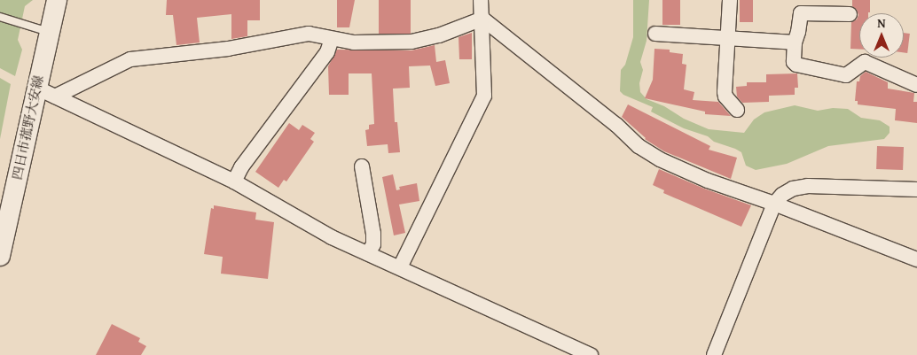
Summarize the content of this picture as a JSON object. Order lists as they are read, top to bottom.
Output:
{
  "streets": {
    "main road": ["四日市菰野大安線"]
  },
  "north": "top"
}
